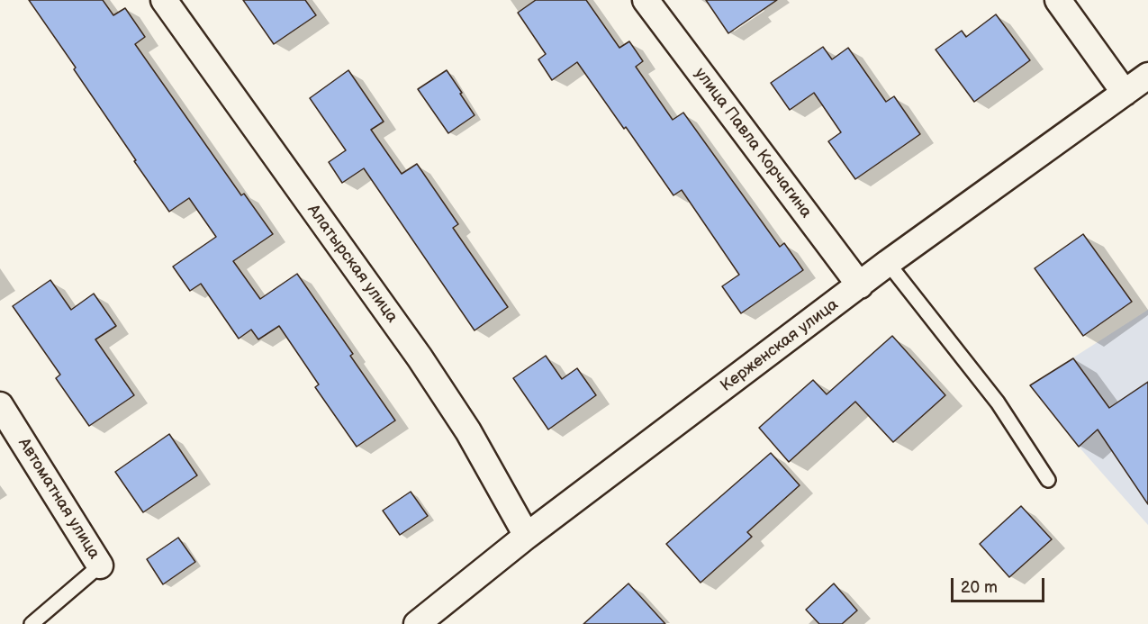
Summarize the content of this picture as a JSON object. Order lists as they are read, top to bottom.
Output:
{
  "streets": {
    "street": [
      "улица Павла Корчагина",
      "Алатырская улица",
      "Керженская улица",
      "Автоматная улица"
    ]
  },
  "crossings": [
    ["улица Павла Корчагина", "Керженская улица"],
    ["Алатырская улица", "Керженская улица"]
  ],
  "scale_bar": "20 m"
}
